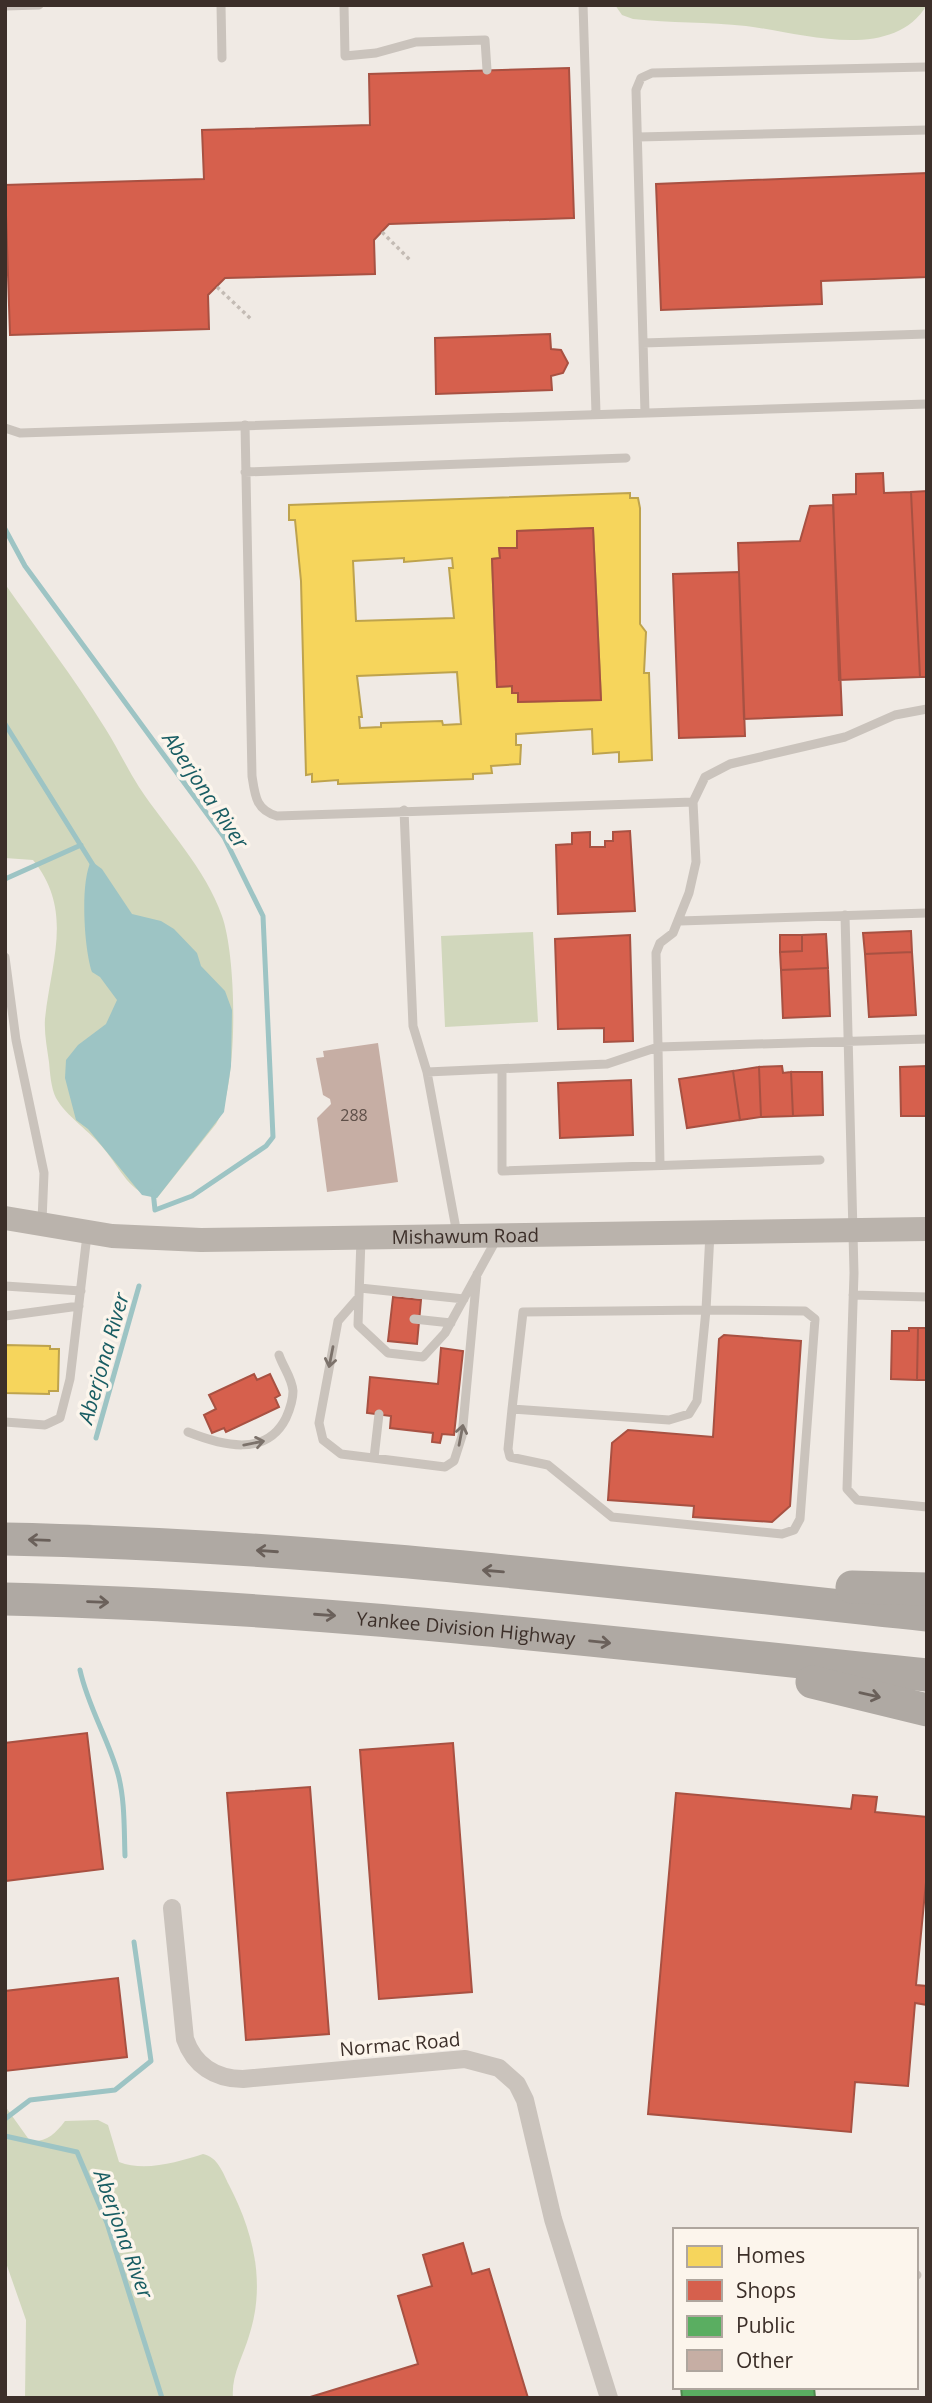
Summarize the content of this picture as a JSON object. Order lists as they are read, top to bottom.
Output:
{
  "streets": {
    "highway": ["Yankee Division Highway"],
    "main road": ["Mishawum Road"],
    "street": ["Normac Road"]
  },
  "water": ["Aberjona River"],
  "house_numbers": ["288"],
  "legend": [
    "Homes",
    "Shops",
    "Public",
    "Other"
  ]
}
